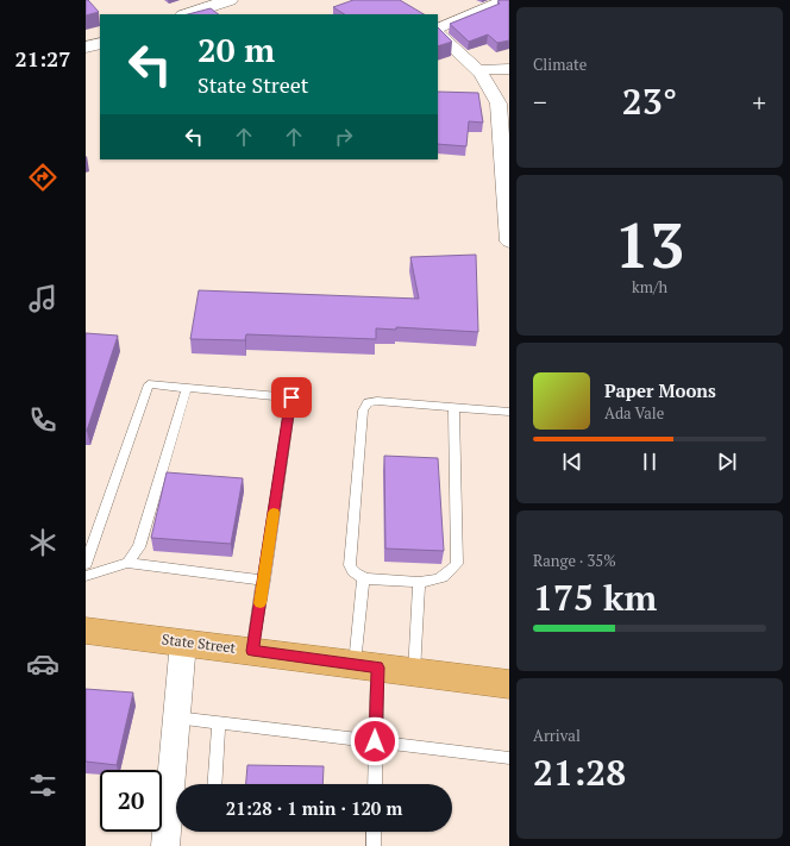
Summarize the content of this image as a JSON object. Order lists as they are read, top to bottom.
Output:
{
  "streets": {
    "highway": ["State Street"]
  },
  "page": {
    "tabs": "21:27",
    "tile": [
      "Climate",
      ["13", "km/h"],
      ["Range · 35%", "175 km"],
      ["Arrival", "21:28"]
    ],
    "turn": ["20 m", "State Street"],
    "heat": ["−", "23°", "+"],
    "song": ["Paper Moons", "Ada Vale"],
    "limit": "20",
    "trip": "21:28 · 1 min · 120 m"
  }
}
